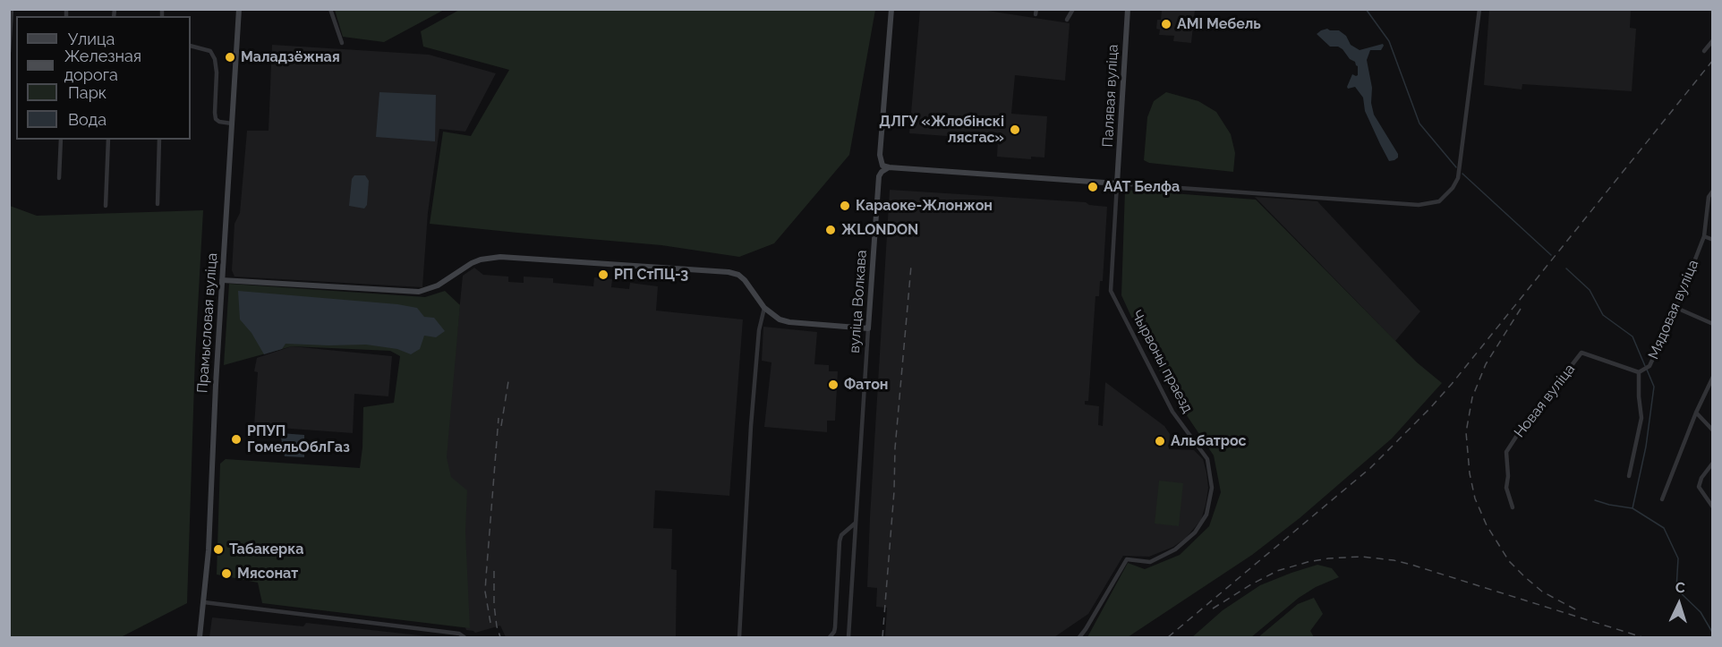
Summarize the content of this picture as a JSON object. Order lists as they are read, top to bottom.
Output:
{
  "streets": {
    "street": [
      "Палявая вуліца",
      "вуліца Волкава",
      "Мядовая вуліца",
      "Прамысловая вуліца",
      "Чырвоны праезд",
      "Новая вуліца"
    ]
  },
  "crossings": [
    ["Палявая вуліца", "Чырвоны праезд"],
    ["Мядовая вуліца", "Новая вуліца"]
  ],
  "places": [
    "AMI Мебель",
    "Маладзёжная",
    "ДЛГУ «Жлобінскі лясгас»",
    "ААТ Белфа",
    "Караоке-Жлонжон",
    "ЖLONDON",
    "РП СтПЦ-3",
    "Фатон",
    "РПУП ГомельОблГаз",
    "Альбатрос",
    "Табакерка",
    "Мясонат"
  ],
  "legend": [
    "Улица",
    "Железная дорога",
    "Парк",
    "Вода"
  ],
  "north": "top"
}
